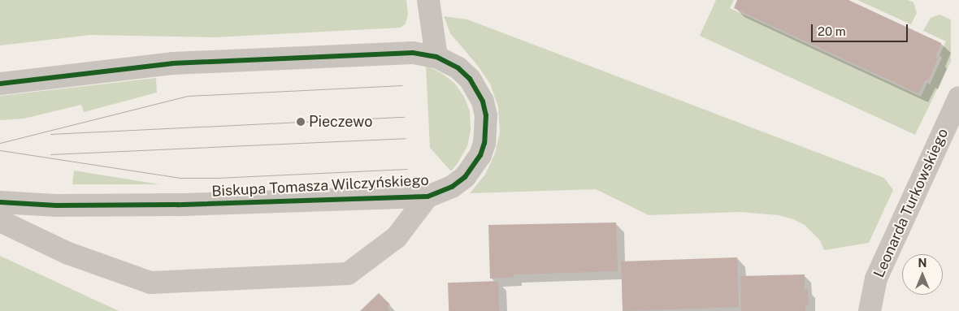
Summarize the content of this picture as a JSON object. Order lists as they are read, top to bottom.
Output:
{
  "streets": {
    "street": ["Biskupa Tomasza Wilczyńskiego", "Leonarda Turkowskiego"]
  },
  "places": ["Pieczewo"],
  "scale_bar": "20 m",
  "north": "top"
}
